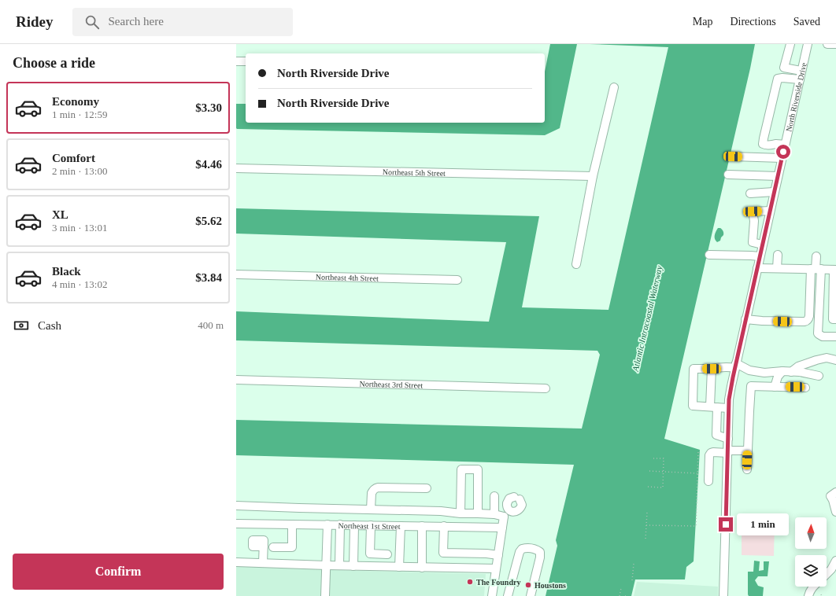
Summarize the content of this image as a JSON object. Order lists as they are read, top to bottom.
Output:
{
  "streets": {
    "street": [
      "North Riverside Drive",
      "Northeast 5th Street",
      "Northeast 4th Street",
      "Northeast 3rd Street",
      "Northeast 1st Street"
    ]
  },
  "water": ["Atlantic Intracoastal Waterway"],
  "places": ["The Foundry", "Houstons"],
  "north": "top",
  "page": {
    "header": "Ridey",
    "search": "Search here",
    "nav": ["Map", "Directions", "Saved"],
    "heading": "Choose a ride",
    "banner": ["North Riverside Drive", "North Riverside Drive"],
    "list": [
      {
        "name": "Economy",
        "note": "1 min · 12:59",
        "value": "$3.30"
      },
      {
        "name": "Comfort",
        "note": "2 min · 13:00",
        "value": "$4.46"
      },
      {
        "name": "XL",
        "note": "3 min · 13:01",
        "value": "$5.62"
      },
      {
        "name": "Black",
        "note": "4 min · 13:02",
        "value": "$3.84"
      }
    ],
    "pay": ["Cash", "400 m"],
    "bubble": "1 min",
    "buttons": "Confirm"
  }
}
